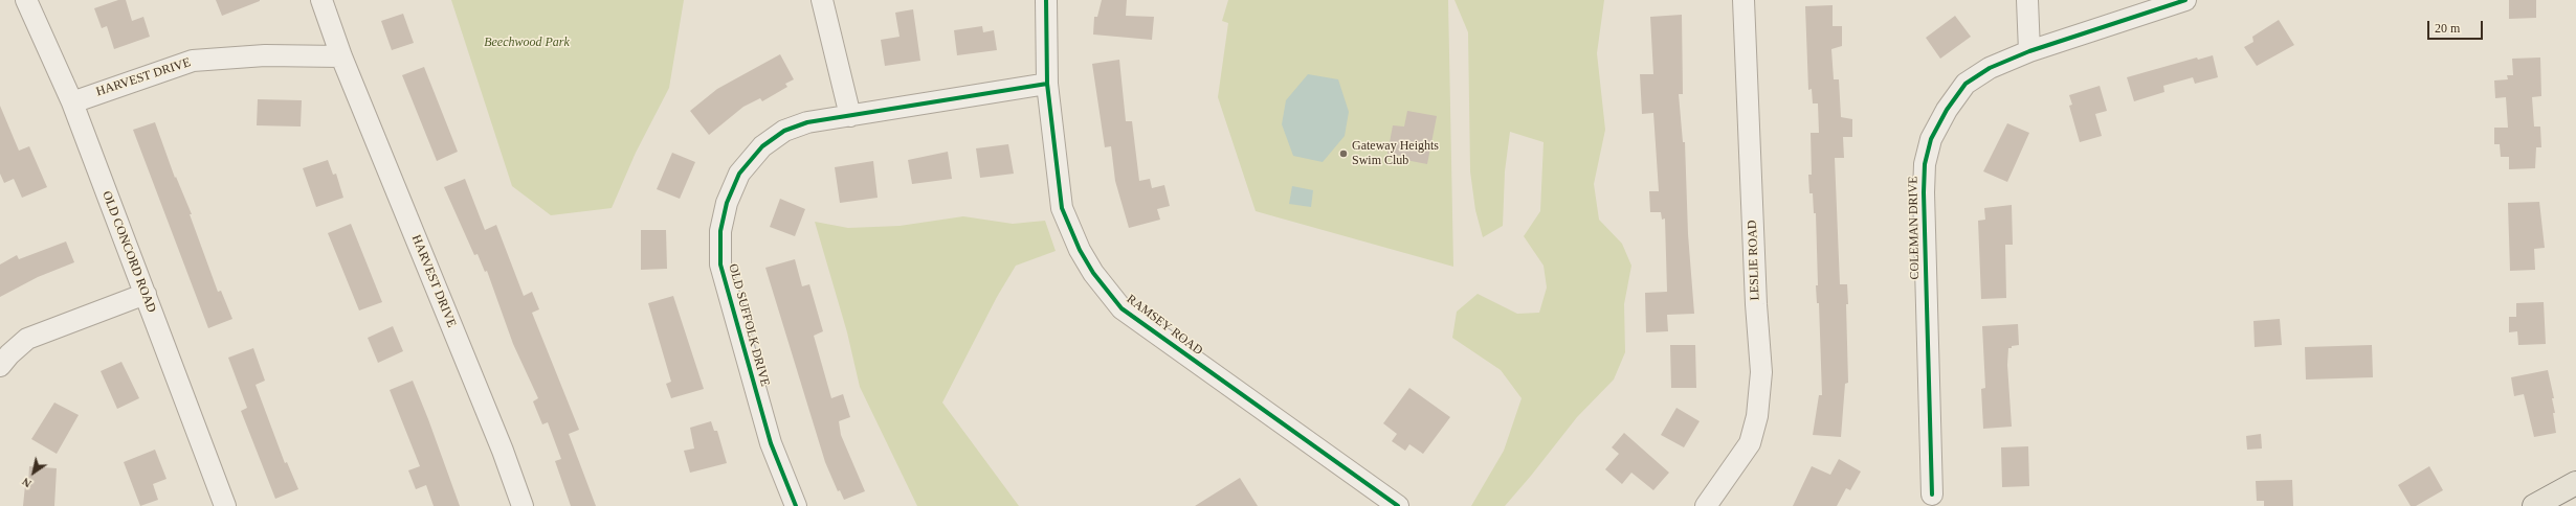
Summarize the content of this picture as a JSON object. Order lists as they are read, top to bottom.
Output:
{
  "streets": {
    "street": [
      "HARVEST DRIVE",
      "COLEMAN DRIVE",
      "OLD CONCORD ROAD",
      "LESLIE ROAD",
      "OLD SUFFOLK DRIVE",
      "RAMSEY ROAD"
    ]
  },
  "crossings": [
    ["HARVEST DRIVE", "OLD CONCORD ROAD"],
    ["OLD SUFFOLK DRIVE", "RAMSEY ROAD"]
  ],
  "parks": ["Beechwood Park"],
  "places": ["Gateway Heights Swim Club"],
  "scale_bar": "20 m",
  "north": "bottom left"
}
